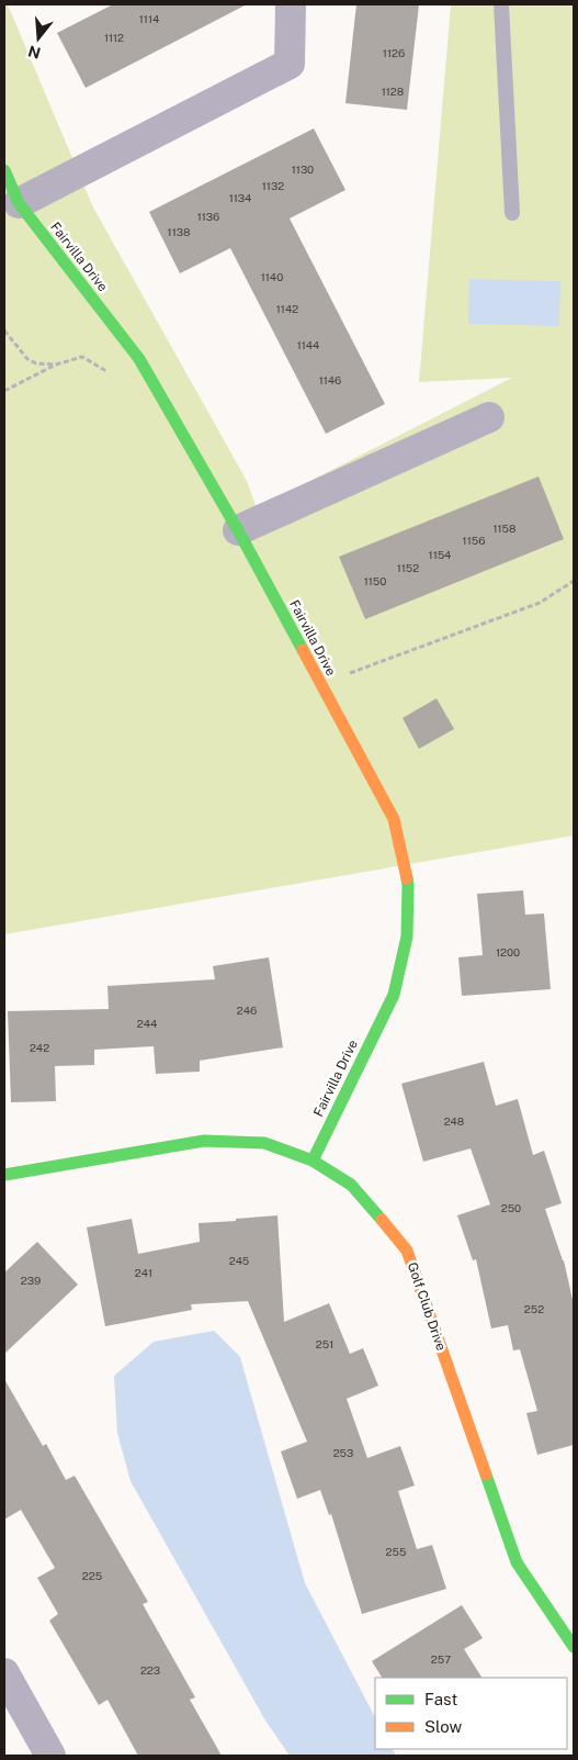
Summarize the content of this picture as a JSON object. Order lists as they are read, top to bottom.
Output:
{
  "streets": {
    "street": ["Fairvilla Drive", "Golf Club Drive"]
  },
  "crossings": [
    ["Fairvilla Drive", "Golf Club Drive"]
  ],
  "house_numbers": [
    "1114",
    "1112",
    "1126",
    "1128",
    "1130",
    "1132",
    "1134",
    "1136",
    "1138",
    "1140",
    "1142",
    "1144",
    "1146",
    "1158",
    "1156",
    "1154",
    "1152",
    "1150",
    "1200",
    "246",
    "244",
    "242",
    "248",
    "250",
    "245",
    "241",
    "239",
    "252",
    "251",
    "253",
    "255",
    "225",
    "257",
    "223"
  ],
  "legend": ["Fast", "Slow"],
  "north": "bottom"
}
